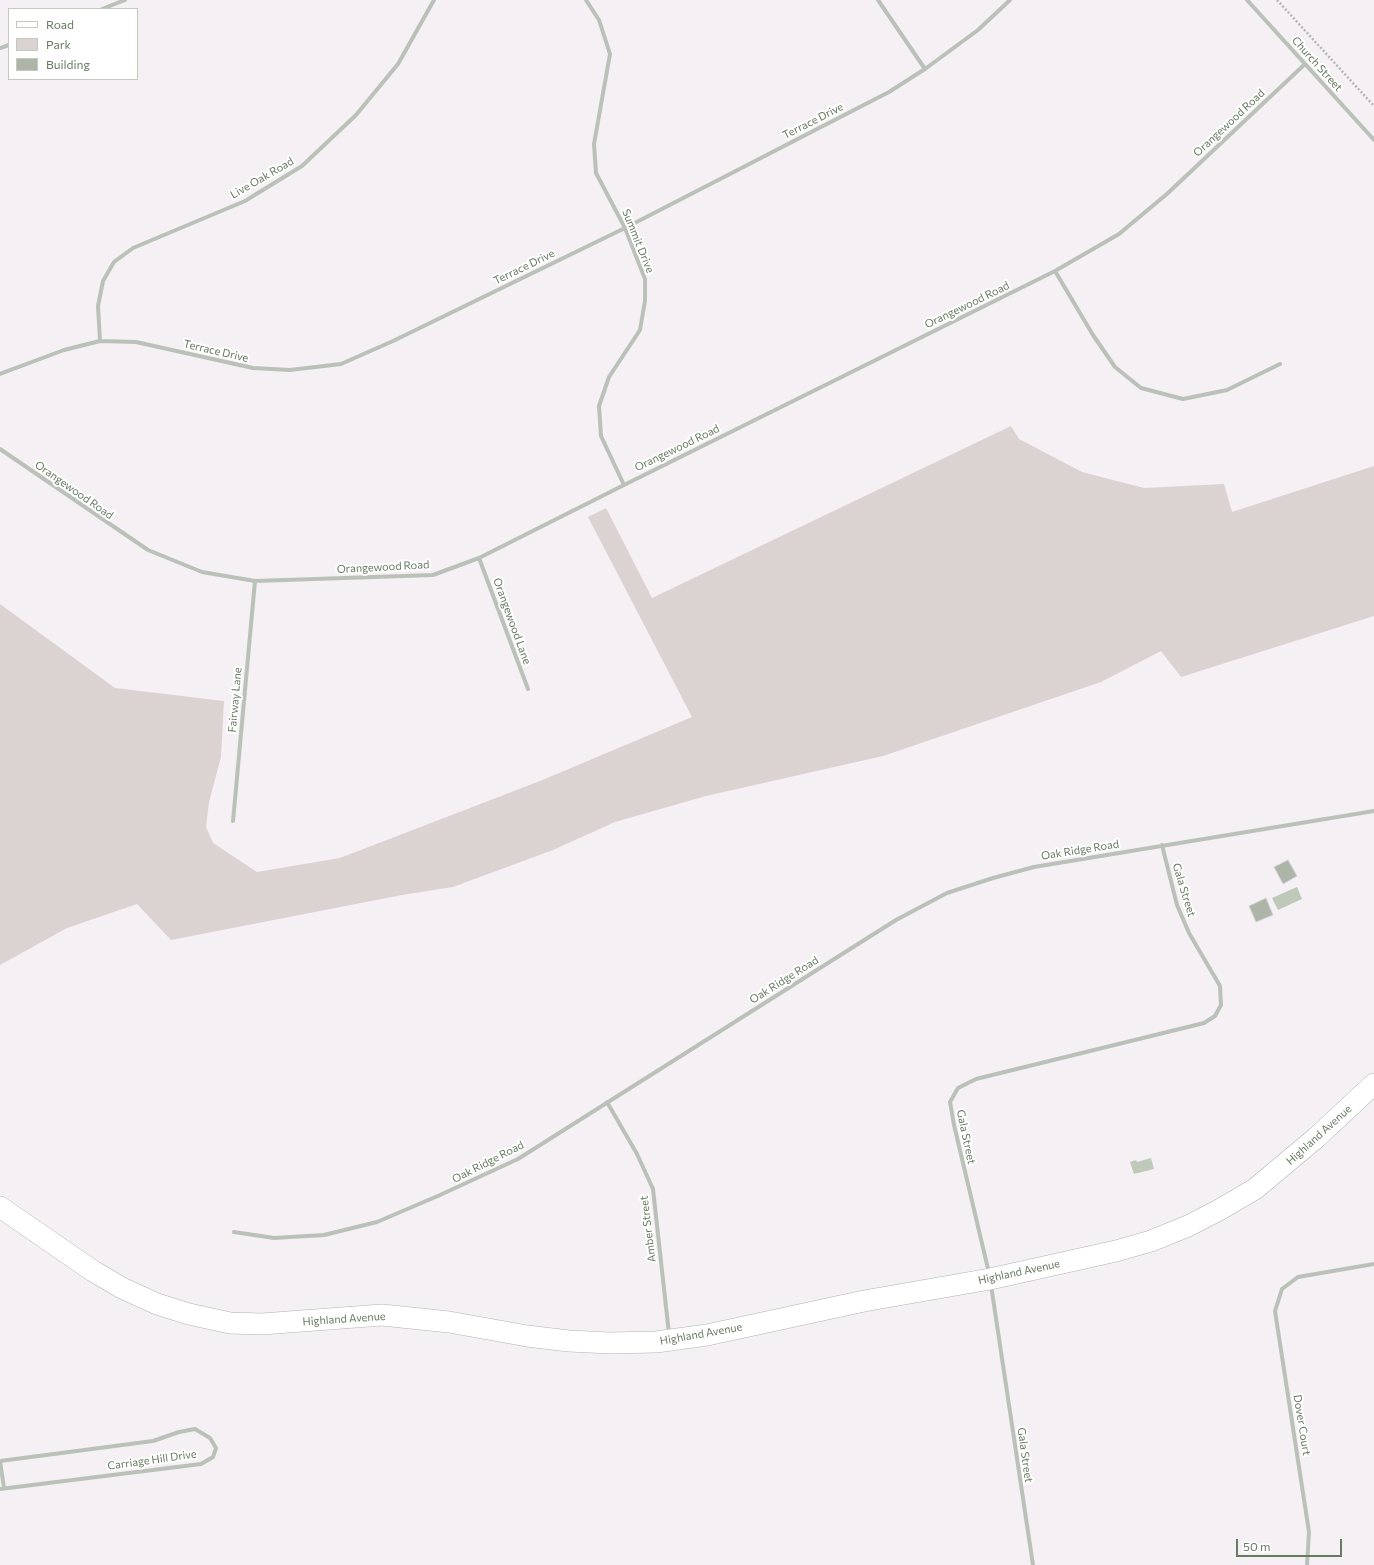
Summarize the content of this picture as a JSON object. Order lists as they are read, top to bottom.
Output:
{
  "streets": {
    "main road": ["Highland Avenue"],
    "street": [
      "Church Street",
      "Terrace Drive",
      "Orangewood Road",
      "Live Oak Road",
      "Summit Drive",
      "Orangewood Lane",
      "Fairway Lane",
      "Oak Ridge Road",
      "Gala Street",
      "Amber Street",
      "Dover Court",
      "Carriage Hill Drive"
    ]
  },
  "crossings": [
    ["Church Street", "Orangewood Road"],
    ["Terrace Drive", "Live Oak Road"],
    ["Terrace Drive", "Summit Drive"],
    ["Orangewood Road", "Summit Drive"],
    ["Orangewood Road", "Orangewood Lane"],
    ["Orangewood Road", "Fairway Lane"],
    ["Oak Ridge Road", "Gala Street"],
    ["Oak Ridge Road", "Amber Street"],
    ["Gala Street", "Highland Avenue"],
    ["Highland Avenue", "Amber Street"]
  ],
  "legend": ["Road", "Park", "Building"],
  "scale_bar": "50 m"
}
